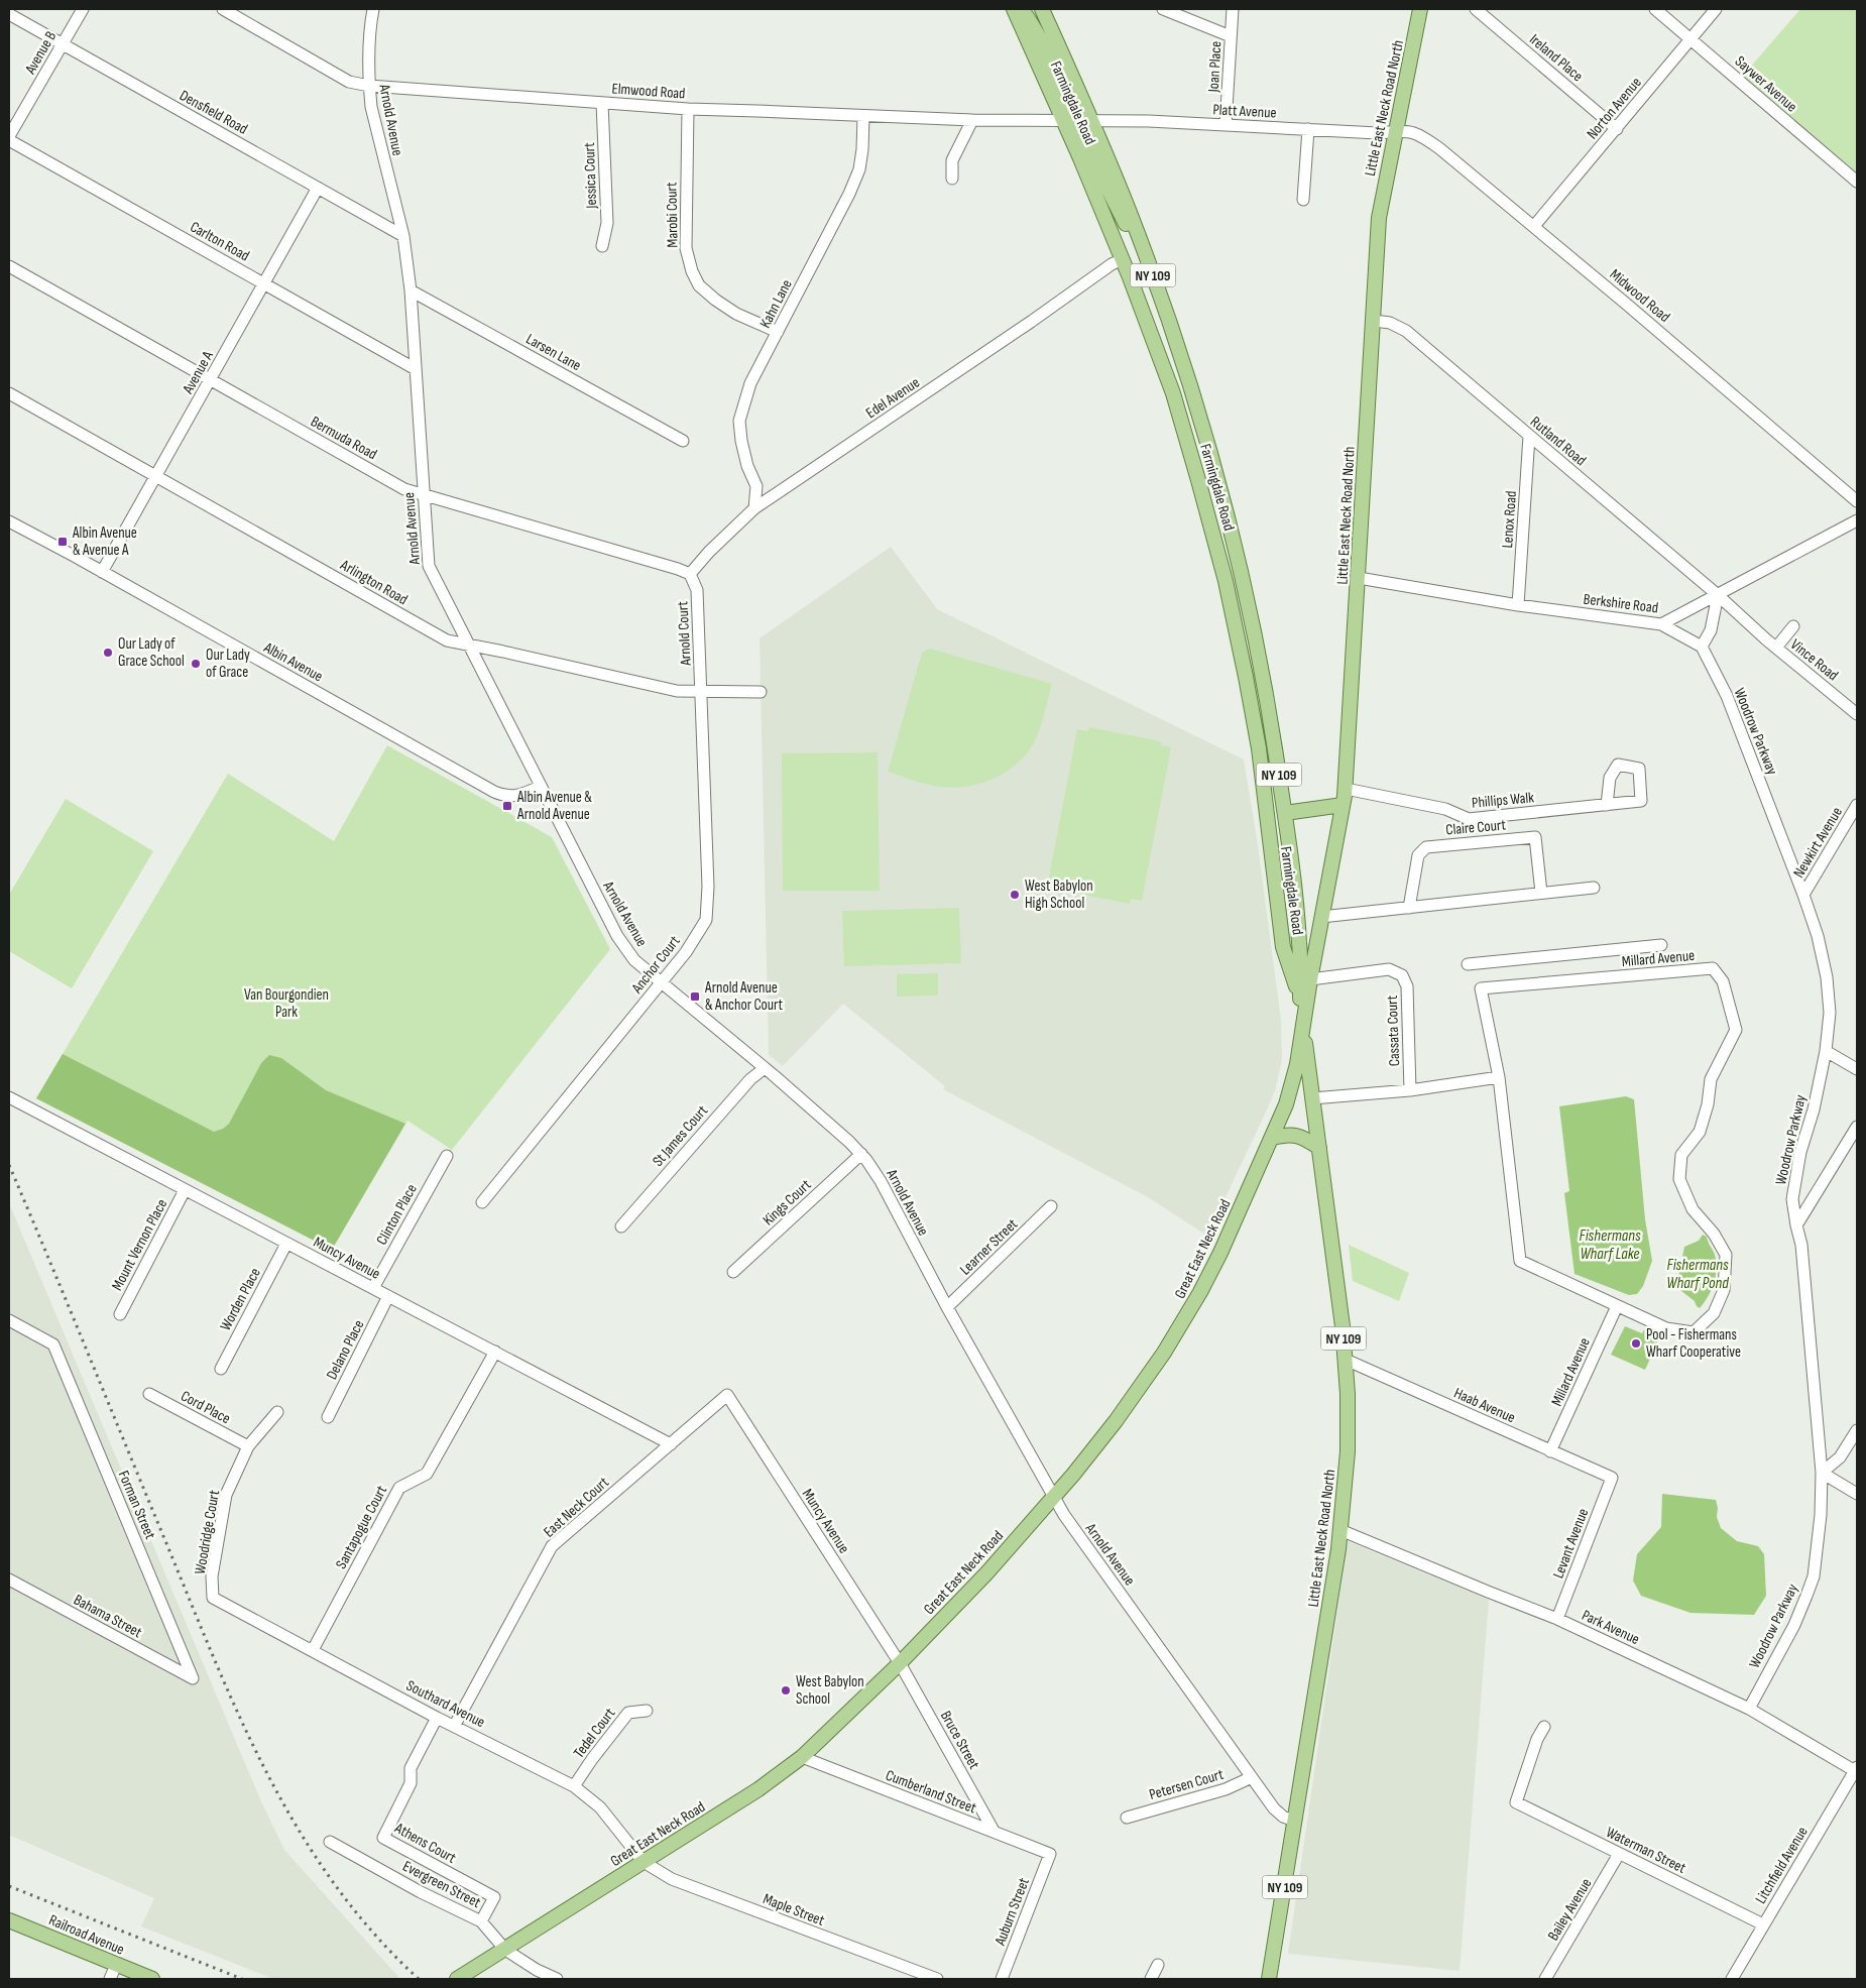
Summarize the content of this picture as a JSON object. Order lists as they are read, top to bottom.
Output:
{
  "streets": {
    "main road": [
      "Farmingdale Road",
      "Little East Neck Road North",
      "NY 109",
      "Great East Neck Road",
      "Railroad Avenue"
    ],
    "street": [
      "Avenue B",
      "Ireland Place",
      "Joan Place",
      "Saywer Avenue",
      "Elmwood Road",
      "Norton Avenue",
      "Platt Avenue",
      "Densfield Road",
      "Arnold Avenue",
      "Jessica Court",
      "Marobi Court",
      "Carlton Road",
      "Midwood Road",
      "Kahn Lane",
      "Larsen Lane",
      "Avenue A",
      "Edel Avenue",
      "Bermuda Road",
      "Rutland Road",
      "Lenox Road",
      "Arlington Road",
      "Berkshire Road",
      "Arnold Court",
      "Vince Road",
      "Albin Avenue",
      "Woodrow Parkway",
      "Phillips Walk",
      "Claire Court",
      "Newkirt Avenue",
      "Millard Avenue",
      "Anchor Court",
      "Cassata Court",
      "St James Court",
      "Kings Court",
      "Clinton Place",
      "Mount Vernon Place",
      "Learner Street",
      "Muncy Avenue",
      "Worden Place",
      "Delano Place",
      "Haab Avenue",
      "Cord Place",
      "Forman Street",
      "East Neck Court",
      "Santapogue Court",
      "Woodridge Court",
      "Levant Avenue",
      "Bahama Street",
      "Park Avenue",
      "Southard Avenue",
      "Tedel Court",
      "Bruce Street",
      "Petersen Court",
      "Cumberland Street",
      "Athens Court",
      "Waterman Street",
      "Litchfield Avenue",
      "Evergreen Street",
      "Maple Street",
      "Bailey Avenue",
      "Auburn Street"
    ]
  },
  "crossings": [
    ["Avenue B", "Densfield Road"],
    ["Avenue B", "Carlton Road"],
    ["Ireland Place", "Norton Avenue"],
    ["Joan Place", "Platt Avenue"],
    ["Saywer Avenue", "Norton Avenue"],
    ["Elmwood Road", "Farmingdale Road"],
    ["Elmwood Road", "Platt Avenue"],
    ["Elmwood Road", "Arnold Avenue"],
    ["Elmwood Road", "Jessica Court"],
    ["Elmwood Road", "Marobi Court"],
    ["Elmwood Road", "Kahn Lane"],
    ["Farmingdale Road", "Little East Neck Road North"],
    ["Farmingdale Road", "Platt Avenue"],
    ["Farmingdale Road", "NY 109"],
    ["Farmingdale Road", "Edel Avenue"],
    ["Farmingdale Road", "Great East Neck Road"],
    ["Little East Neck Road North", "Platt Avenue"],
    ["Little East Neck Road North", "Arnold Avenue"],
    ["Little East Neck Road North", "NY 109"],
    ["Little East Neck Road North", "Midwood Road"],
    ["Little East Neck Road North", "Rutland Road"],
    ["Little East Neck Road North", "Berkshire Road"],
    ["Little East Neck Road North", "Phillips Walk"],
    ["Little East Neck Road North", "Cassata Court"],
    ["Little East Neck Road North", "Great East Neck Road"],
    ["Little East Neck Road North", "Haab Avenue"],
    ["Little East Neck Road North", "Park Avenue"],
    ["Norton Avenue", "Midwood Road"],
    ["Platt Avenue", "Midwood Road"],
    ["Densfield Road", "Arnold Avenue"],
    ["Densfield Road", "Avenue A"],
    ["Arnold Avenue", "Carlton Road"],
    ["Arnold Avenue", "Larsen Lane"],
    ["Arnold Avenue", "Bermuda Road"],
    ["Arnold Avenue", "Arlington Road"],
    ["Arnold Avenue", "Albin Avenue"],
    ["Arnold Avenue", "Anchor Court"],
    ["Arnold Avenue", "St James Court"],
    ["Arnold Avenue", "Kings Court"],
    ["Arnold Avenue", "Learner Street"],
    ["Arnold Avenue", "Great East Neck Road"],
    ["Arnold Avenue", "Petersen Court"],
    ["Marobi Court", "Kahn Lane"],
    ["Carlton Road", "Avenue A"],
    ["NY 109", "Great East Neck Road"],
    ["Kahn Lane", "Edel Avenue"],
    ["Avenue A", "Bermuda Road"],
    ["Avenue A", "Arlington Road"],
    ["Avenue A", "Albin Avenue"],
    ["Edel Avenue", "Bermuda Road"],
    ["Edel Avenue", "Arnold Court"],
    ["Bermuda Road", "Arnold Court"],
    ["Rutland Road", "Lenox Road"],
    ["Rutland Road", "Berkshire Road"],
    ["Rutland Road", "Vince Road"],
    ["Lenox Road", "Berkshire Road"],
    ["Arlington Road", "Arnold Court"],
    ["Arlington Road", "Anchor Court"],
    ["Berkshire Road", "Vince Road"],
    ["Arnold Court", "Anchor Court"],
    ["Woodrow Parkway", "Newkirt Avenue"],
    ["Woodrow Parkway", "Park Avenue"],
    ["Millard Avenue", "Haab Avenue"],
    ["Clinton Place", "Muncy Avenue"],
    ["Mount Vernon Place", "Muncy Avenue"],
    ["Great East Neck Road", "Muncy Avenue"],
    ["Great East Neck Road", "Southard Avenue"],
    ["Great East Neck Road", "Bruce Street"],
    ["Great East Neck Road", "Cumberland Street"],
    ["Great East Neck Road", "Evergreen Street"],
    ["Great East Neck Road", "Maple Street"],
    ["Muncy Avenue", "Worden Place"],
    ["Muncy Avenue", "Delano Place"],
    ["Muncy Avenue", "East Neck Court"],
    ["Muncy Avenue", "Santapogue Court"],
    ["Muncy Avenue", "Bruce Street"],
    ["Haab Avenue", "Levant Avenue"],
    ["Cord Place", "Woodridge Court"],
    ["Forman Street", "Bahama Street"],
    ["East Neck Court", "Southard Avenue"],
    ["Santapogue Court", "Southard Avenue"],
    ["Woodridge Court", "Southard Avenue"],
    ["Levant Avenue", "Park Avenue"],
    ["Park Avenue", "Litchfield Avenue"],
    ["Southard Avenue", "Tedel Court"],
    ["Southard Avenue", "Athens Court"],
    ["Southard Avenue", "Maple Street"],
    ["Bruce Street", "Cumberland Street"],
    ["Cumberland Street", "Auburn Street"],
    ["Athens Court", "Evergreen Street"],
    ["Waterman Street", "Litchfield Avenue"],
    ["Waterman Street", "Bailey Avenue"]
  ],
  "water": ["Fishermans Wharf Lake", "Fishermans Wharf Pond"],
  "parks": ["Van Bourgondien Park"],
  "places": {
    "transit": ["Albin Avenue & Avenue A", "Albin Avenue & Arnold Avenue", "Arnold Avenue & Anchor Court"],
    "other": [
      "Our Lady of Grace School",
      "Our Lady of Grace",
      "West Babylon High School",
      "Pool - Fishermans Wharf Cooperative",
      "West Babylon School"
    ]
  }
}
